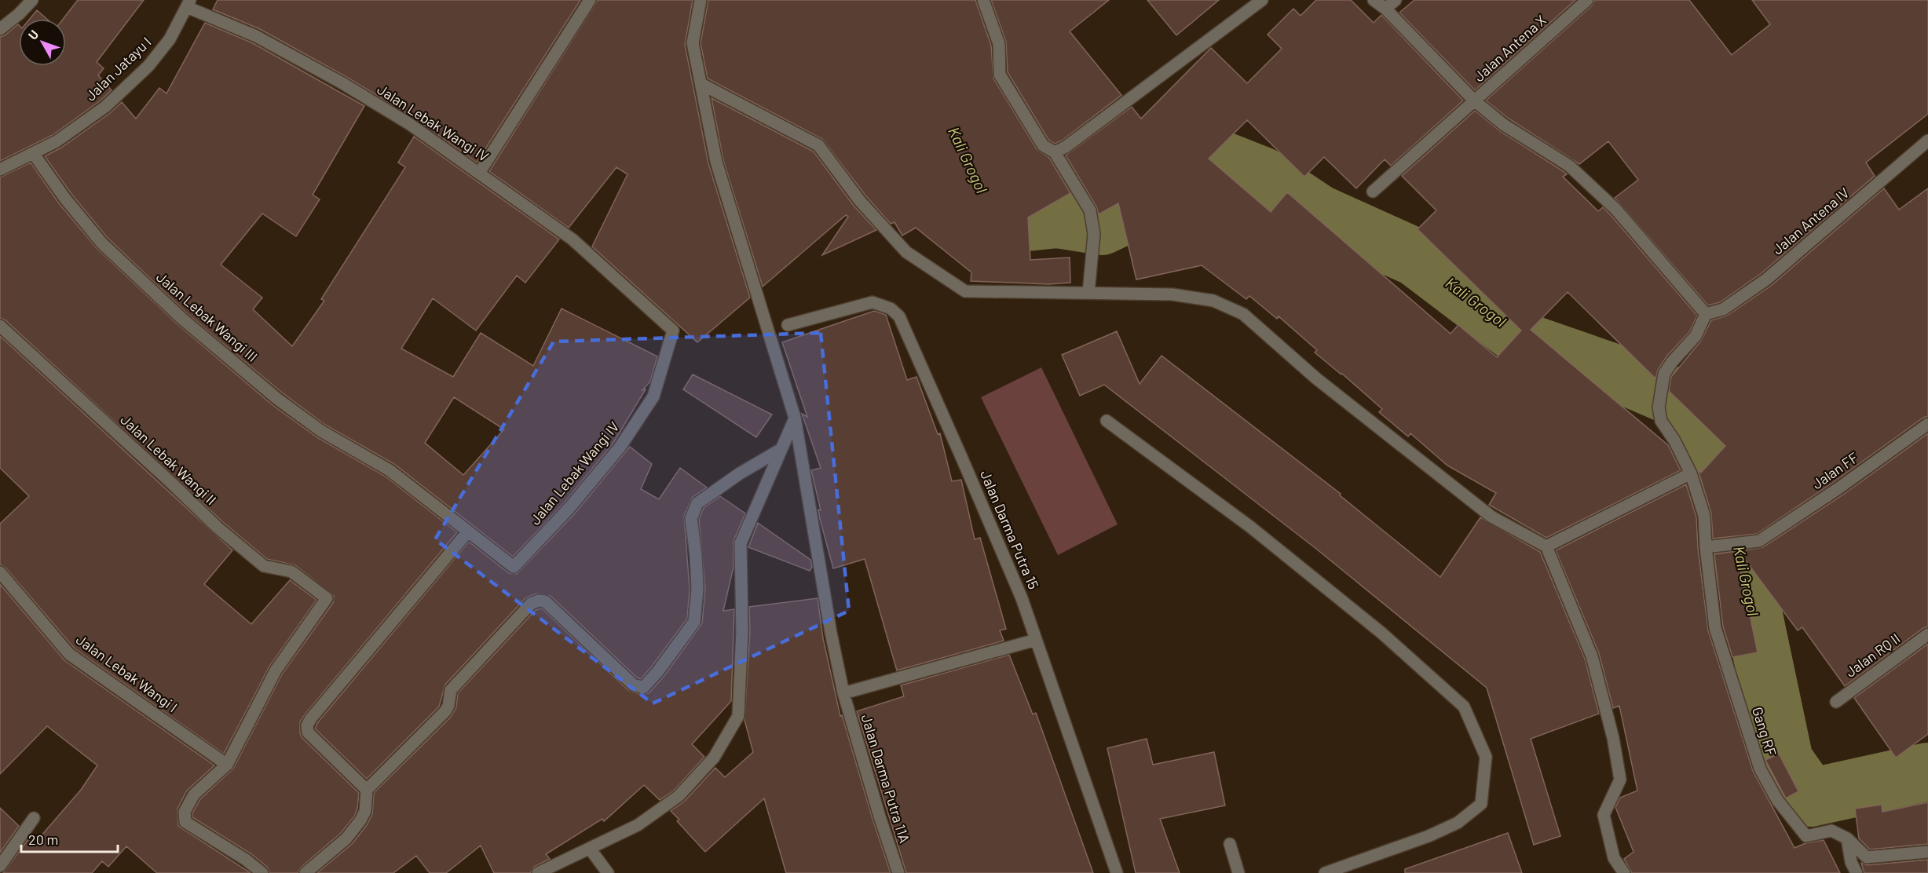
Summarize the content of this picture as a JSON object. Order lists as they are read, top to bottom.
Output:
{
  "streets": {
    "street": [
      "Jalan Antena X",
      "Jalan Jatayu I",
      "Jalan Lebak Wangi IV",
      "Jalan Antena IV",
      "Jalan Lebak Wangi III",
      "Jalan Lebak Wangi II",
      "Jalan FF",
      "Jalan Darma Putra 15",
      "Jalan RQ II",
      "Jalan Lebak Wangi I",
      "Gang RF",
      "Jalan Darma Putra 11A"
    ]
  },
  "crossings": [
    ["Jalan Jatayu I", "Jalan Lebak Wangi IV"],
    ["Jalan Jatayu I", "Jalan Lebak Wangi III"],
    ["Jalan Lebak Wangi IV", "Jalan Lebak Wangi III"],
    ["Jalan Lebak Wangi II", "Jalan Lebak Wangi I"],
    ["Jalan FF", "Gang RF"]
  ],
  "water": ["Kali Grogol"],
  "scale_bar": "20 m",
  "north": "top left"
}
